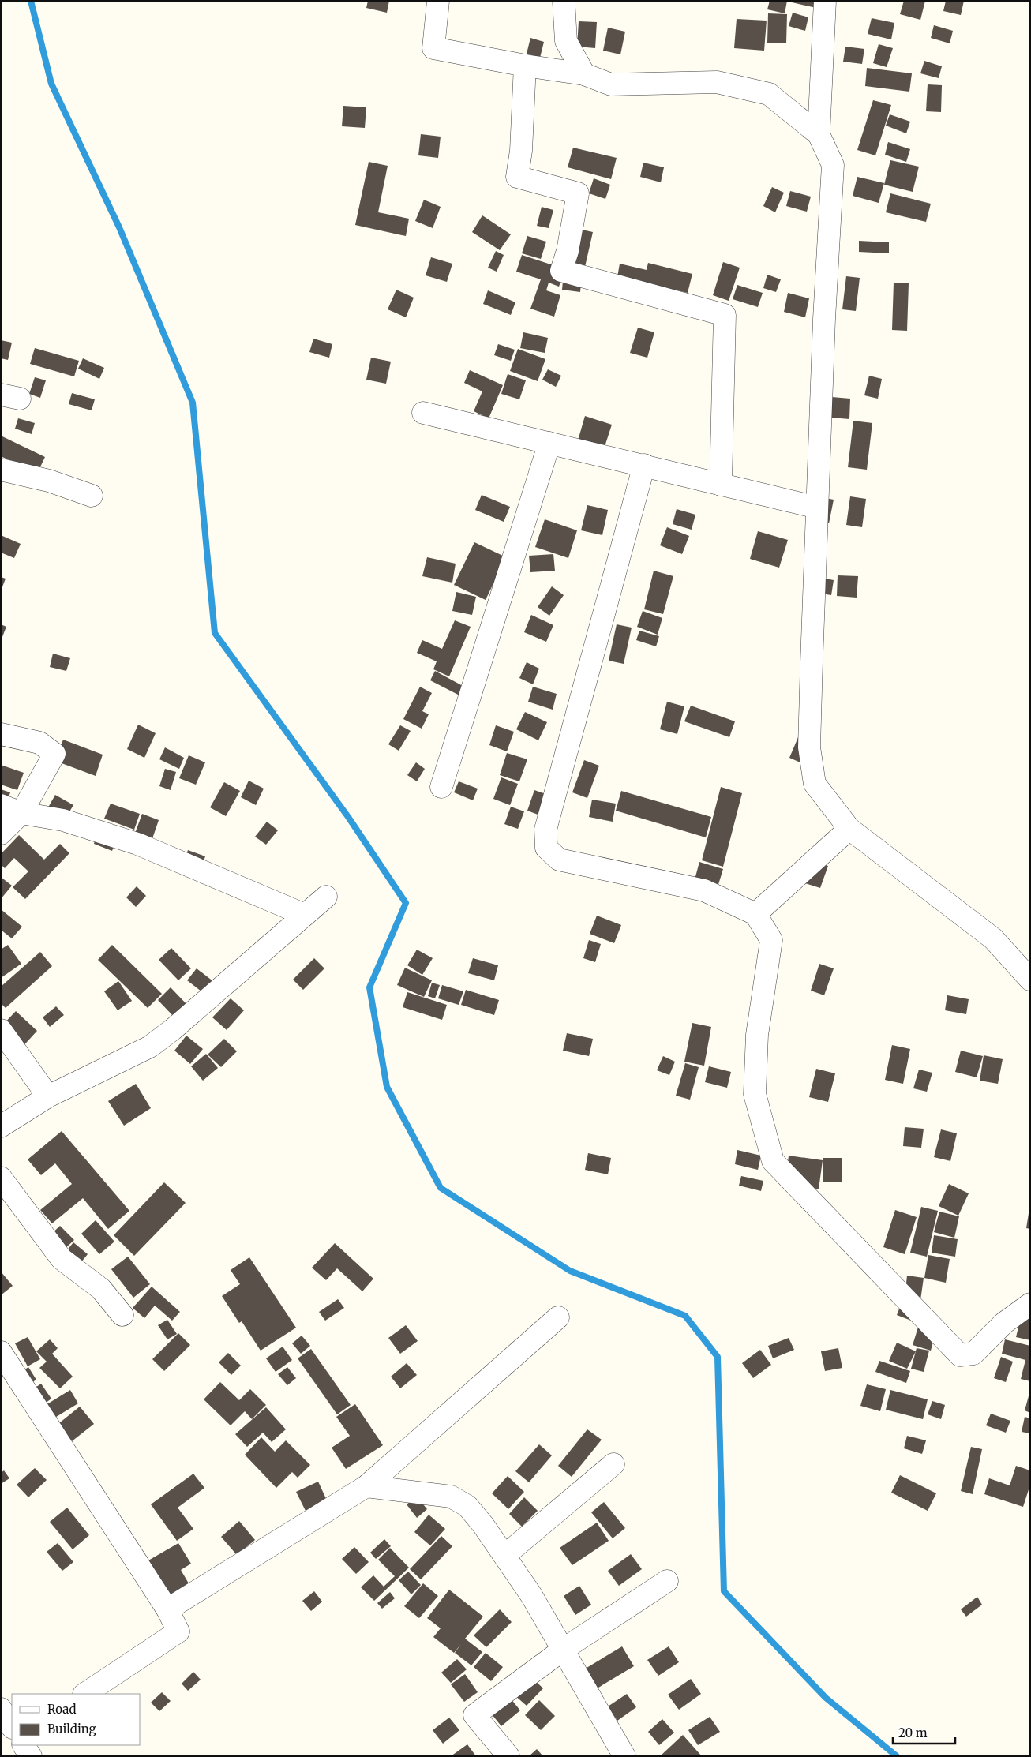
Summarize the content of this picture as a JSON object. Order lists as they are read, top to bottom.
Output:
{
  "legend": ["Road", "Building"],
  "scale_bar": "20 m"
}
